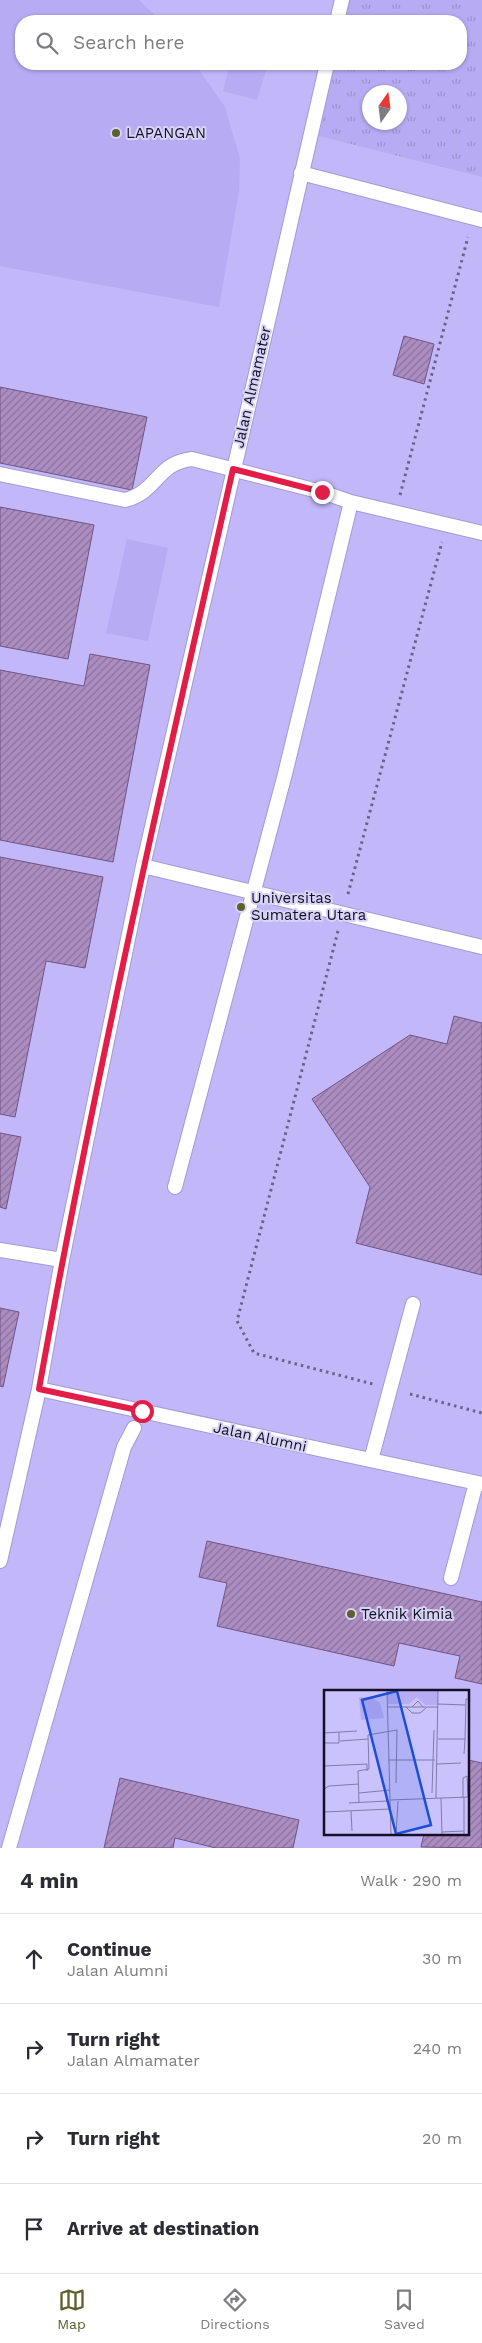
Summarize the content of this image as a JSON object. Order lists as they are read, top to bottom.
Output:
{
  "streets": {
    "lane": ["Jalan Almamater", "Jalan Alumni"]
  },
  "crossings": [
    ["Jalan Almamater", "Jalan Alumni"]
  ],
  "places": ["LAPANGAN", "Universitas Sumatera Utara", "Teknik Kimia"],
  "north": "top",
  "page": {
    "search": "Search here",
    "heading": ["4 min", "Walk · 290 m"],
    "list": [
      ["Continue", "Jalan Alumni", "30 m"],
      ["Turn right", "Jalan Almamater", "240 m"],
      ["Turn right", "20 m"],
      "Arrive at destination"
    ],
    "nav": ["Map", "Directions", "Saved"]
  }
}
